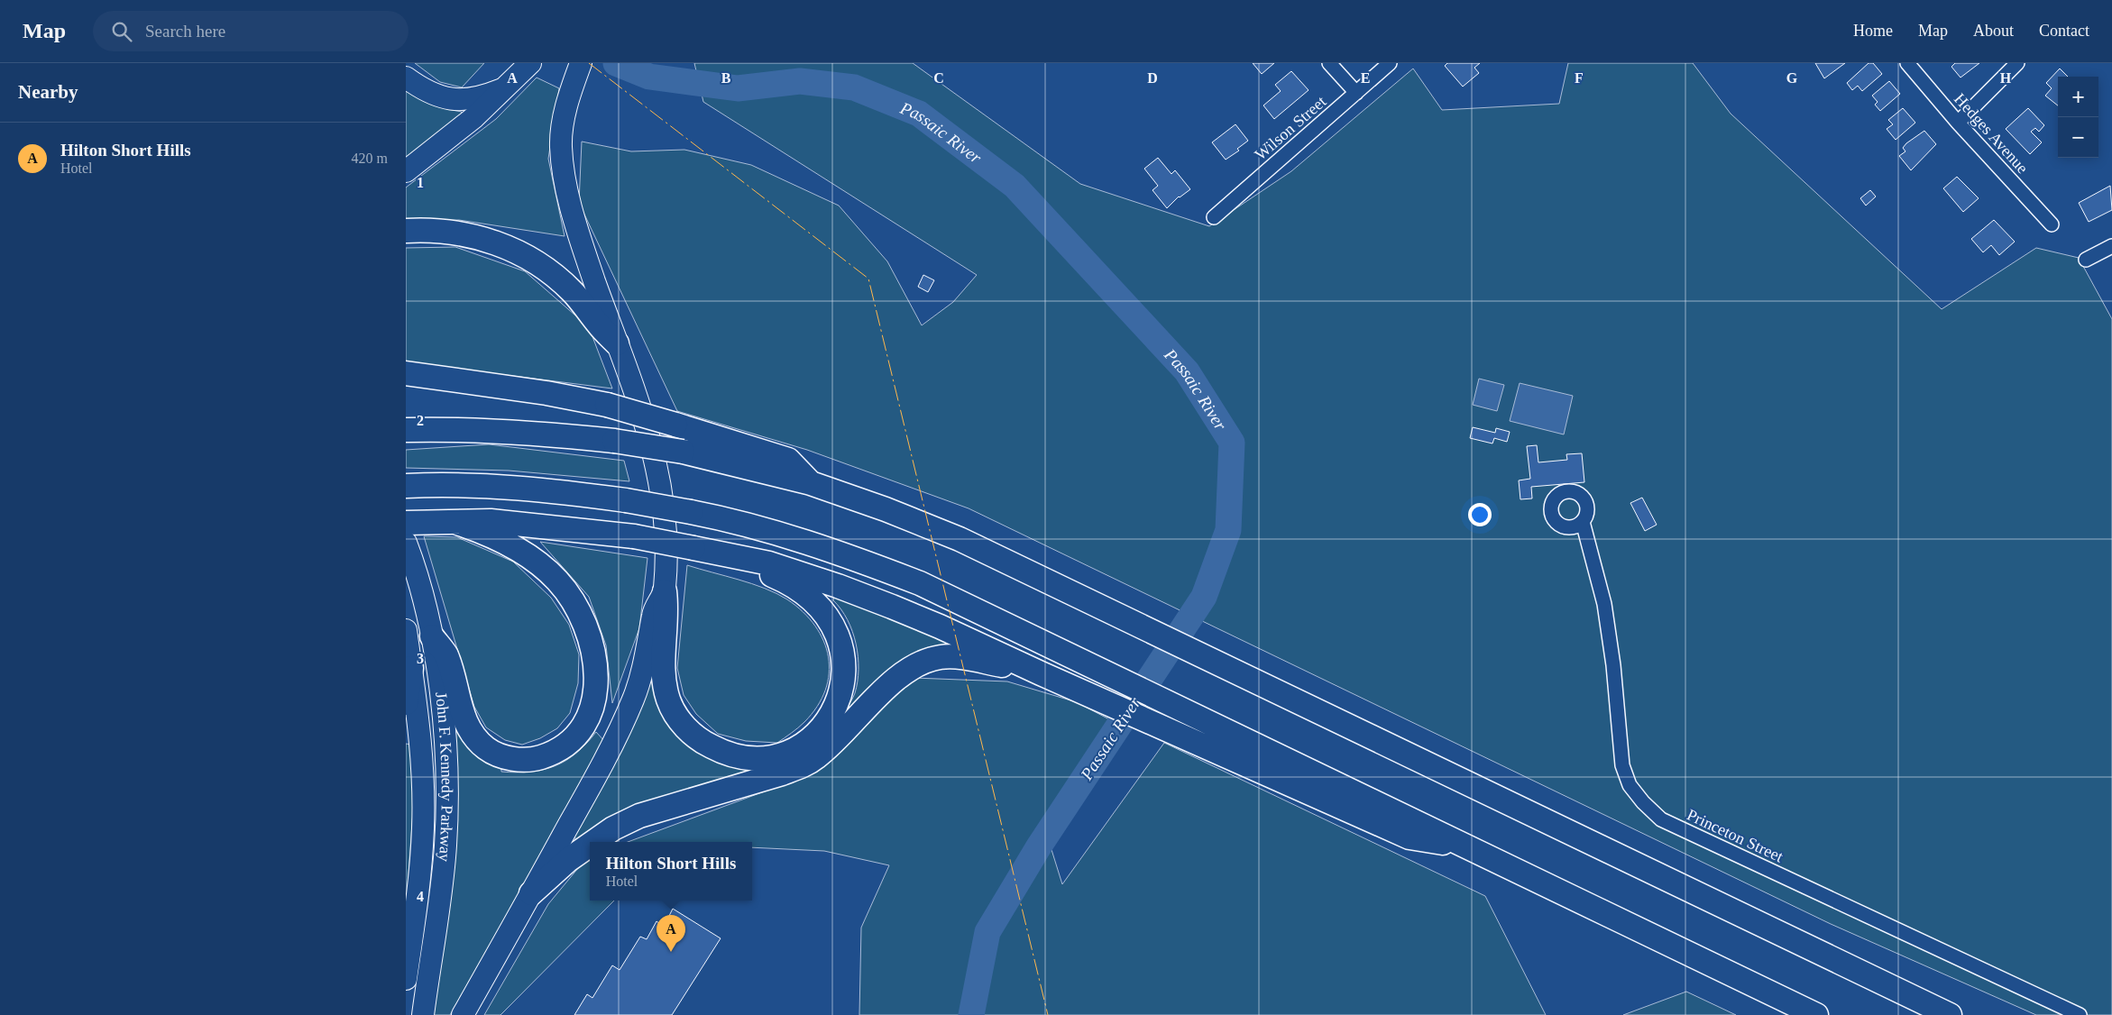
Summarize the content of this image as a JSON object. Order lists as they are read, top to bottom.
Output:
{
  "streets": {
    "main road": ["John F. Kennedy Parkway"],
    "street": ["Wilson Street", "Hedges Avenue", "Princeton Street"]
  },
  "water": ["Passaic River"],
  "page": {
    "header": "Map",
    "search": "Search here",
    "nav": [
      "Home",
      "Map",
      "About",
      "Contact"
    ],
    "heading": "Nearby",
    "map_buttons": ["+", "−"],
    "list": [
      {
        "mark": "A",
        "name": "Hilton Short Hills",
        "note": "Hotel",
        "value": "420 m"
      }
    ],
    "popup": ["Hilton Short Hills", "Hotel"],
    "pins": "A"
  },
  "grid": {
    "columns": [
      "A",
      "B",
      "C",
      "D",
      "E",
      "F",
      "G",
      "H"
    ],
    "rows": [
      "1",
      "2",
      "3",
      "4"
    ]
  }
}
